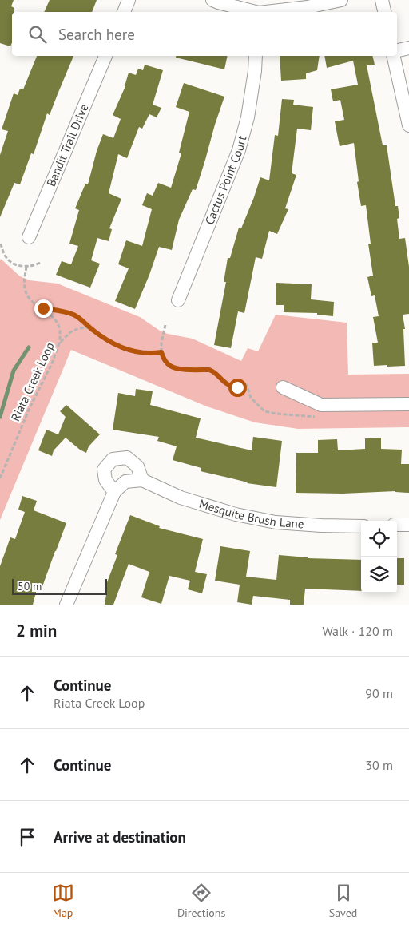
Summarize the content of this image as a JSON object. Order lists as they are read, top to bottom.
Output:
{
  "streets": {
    "street": ["Bandit Trail Drive", "Cactus Point Court", "Mesquite Brush Lane"],
    "path": ["Riata Creek Loop"]
  },
  "scale_bar": "50 m",
  "page": {
    "search": "Search here",
    "scale": "50 m",
    "heading": ["2 min", "Walk · 120 m"],
    "list": [
      ["Continue", "Riata Creek Loop", "90 m"],
      ["Continue", "30 m"],
      "Arrive at destination"
    ],
    "nav": ["Map", "Directions", "Saved"]
  }
}
